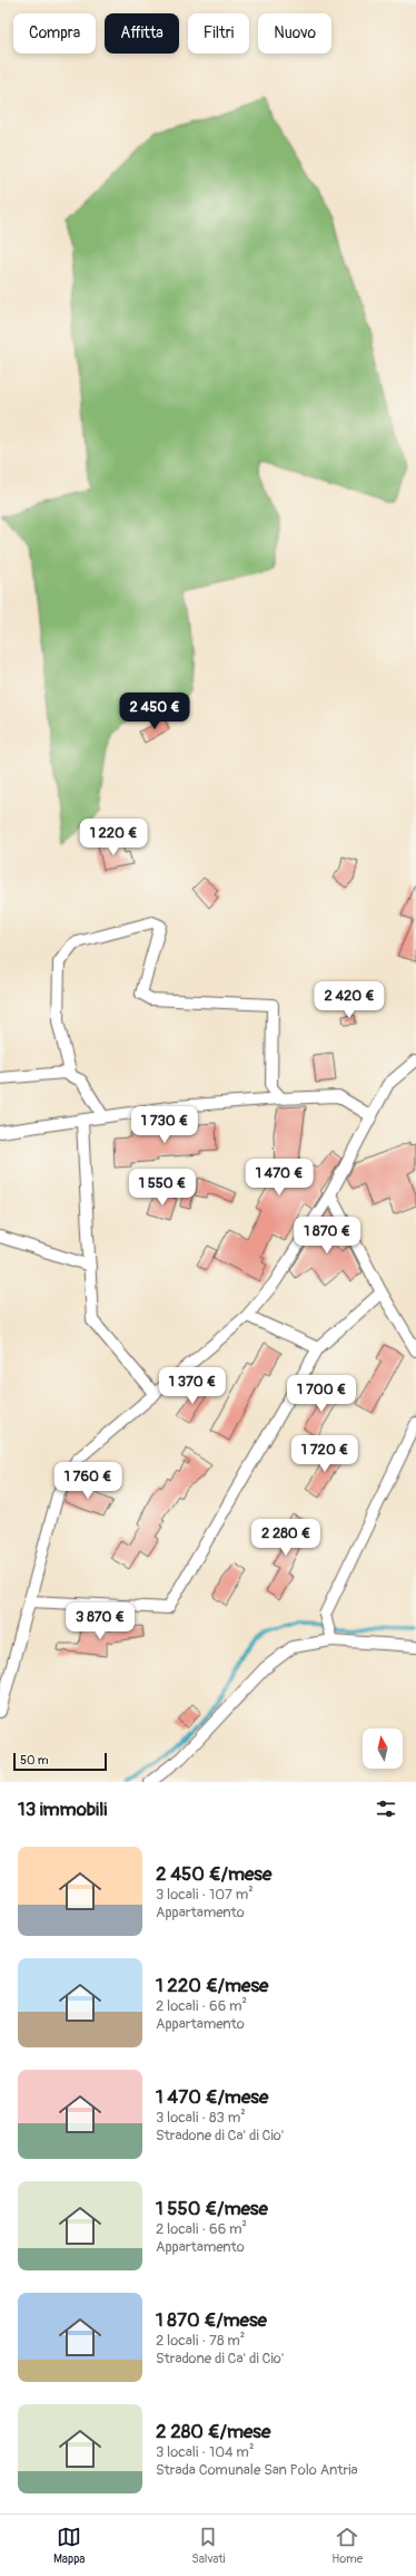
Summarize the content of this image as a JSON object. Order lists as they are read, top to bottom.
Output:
{
  "scale_bar": "50 m",
  "north": "top",
  "page": {
    "chip": [
      "Compra",
      "Affitta",
      "Filtri",
      "Nuovo"
    ],
    "price": [
      "2 450 €",
      "1 220 €",
      "2 420 €",
      "1 730 €",
      "1 470 €",
      "1 550 €",
      "1 870 €",
      "1 370 €",
      "1 700 €",
      "1 720 €",
      "1 760 €",
      "2 280 €",
      "3 870 €"
    ],
    "scale": "50 m",
    "heading": "13 immobili",
    "list": [
      {
        "name": "2 450 €/mese",
        "note": "3 locali · 107 m² · Appartamento"
      },
      {
        "name": "1 220 €/mese",
        "note": "2 locali · 66 m² · Appartamento"
      },
      {
        "name": "1 470 €/mese",
        "note": "3 locali · 83 m² · Stradone di Ca' di Cio'"
      },
      {
        "name": "1 550 €/mese",
        "note": "2 locali · 66 m² · Appartamento"
      },
      {
        "name": "1 870 €/mese",
        "note": "2 locali · 78 m² · Stradone di Ca' di Cio'"
      },
      {
        "name": "2 280 €/mese",
        "note": "3 locali · 104 m² · Strada Comunale San Polo Antria"
      }
    ],
    "tabs": ["Mappa", "Salvati", "Home"]
  }
}
